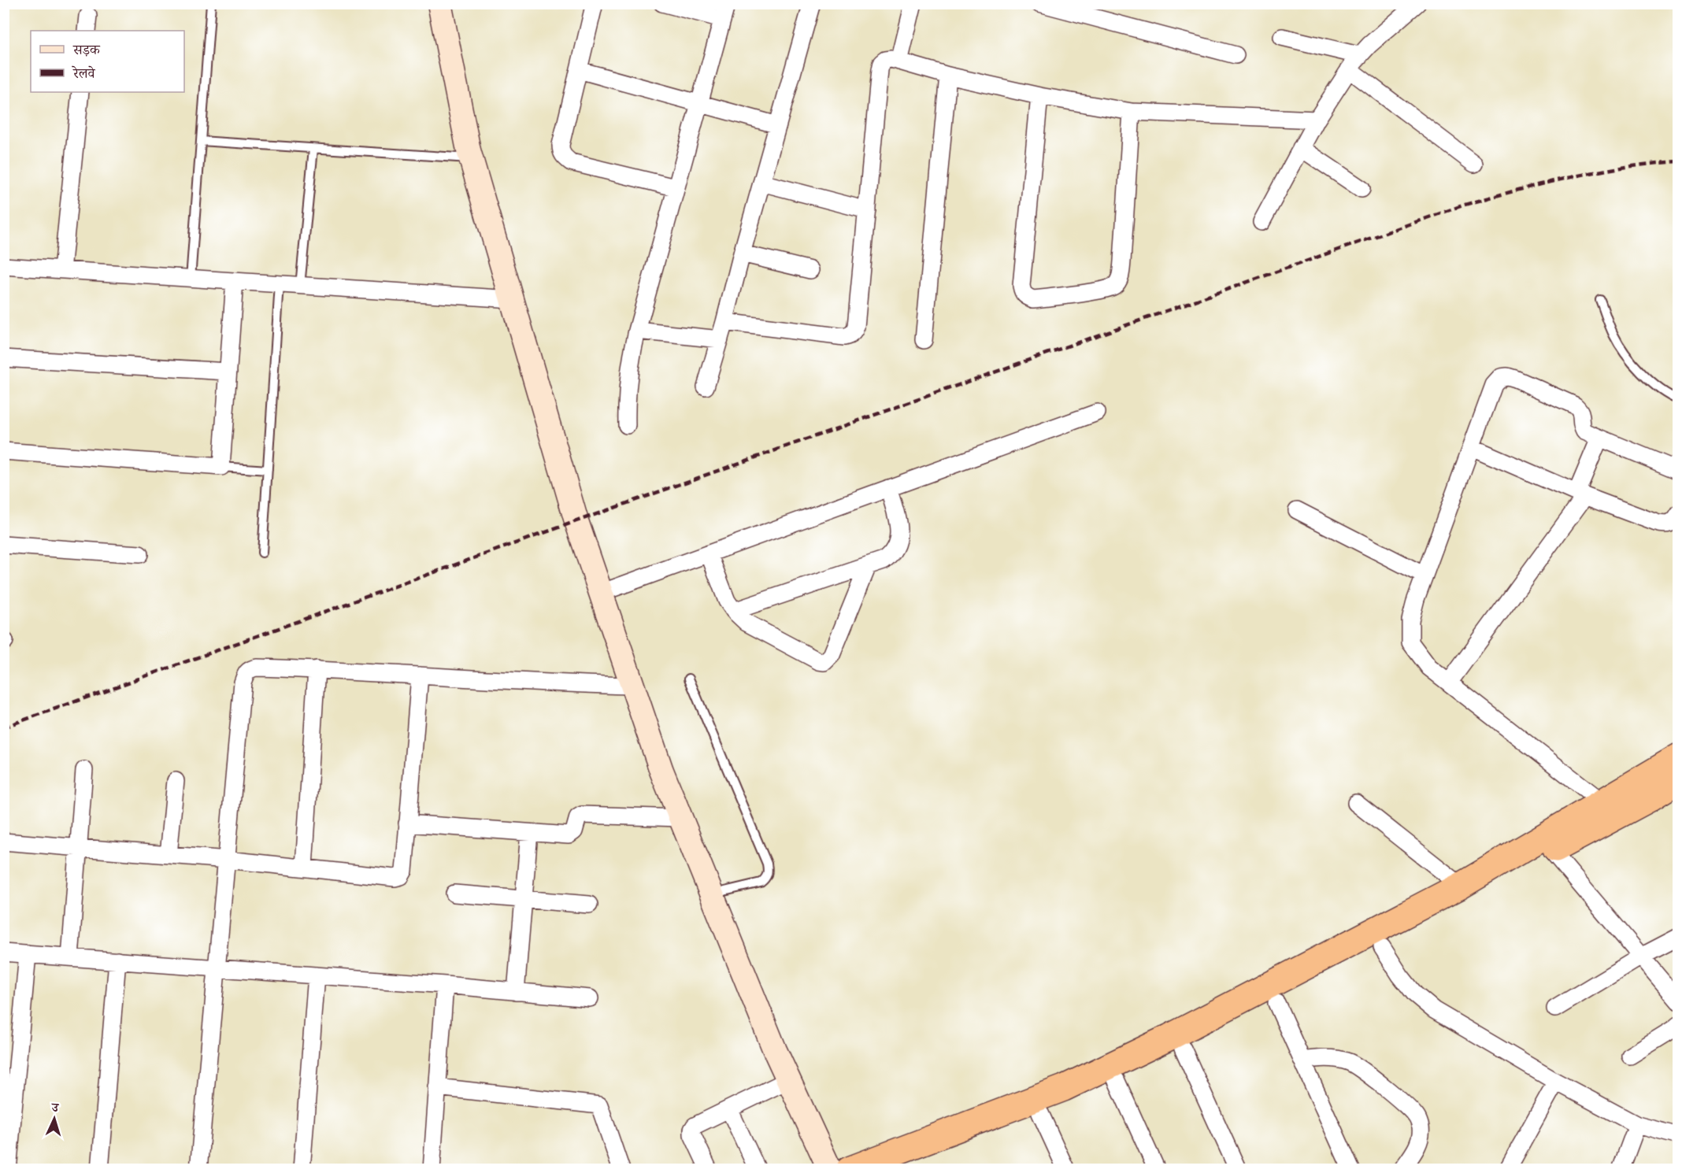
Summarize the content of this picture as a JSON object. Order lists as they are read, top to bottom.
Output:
{
  "legend": ["सड़क", "रेलवे"],
  "north": "top"
}
